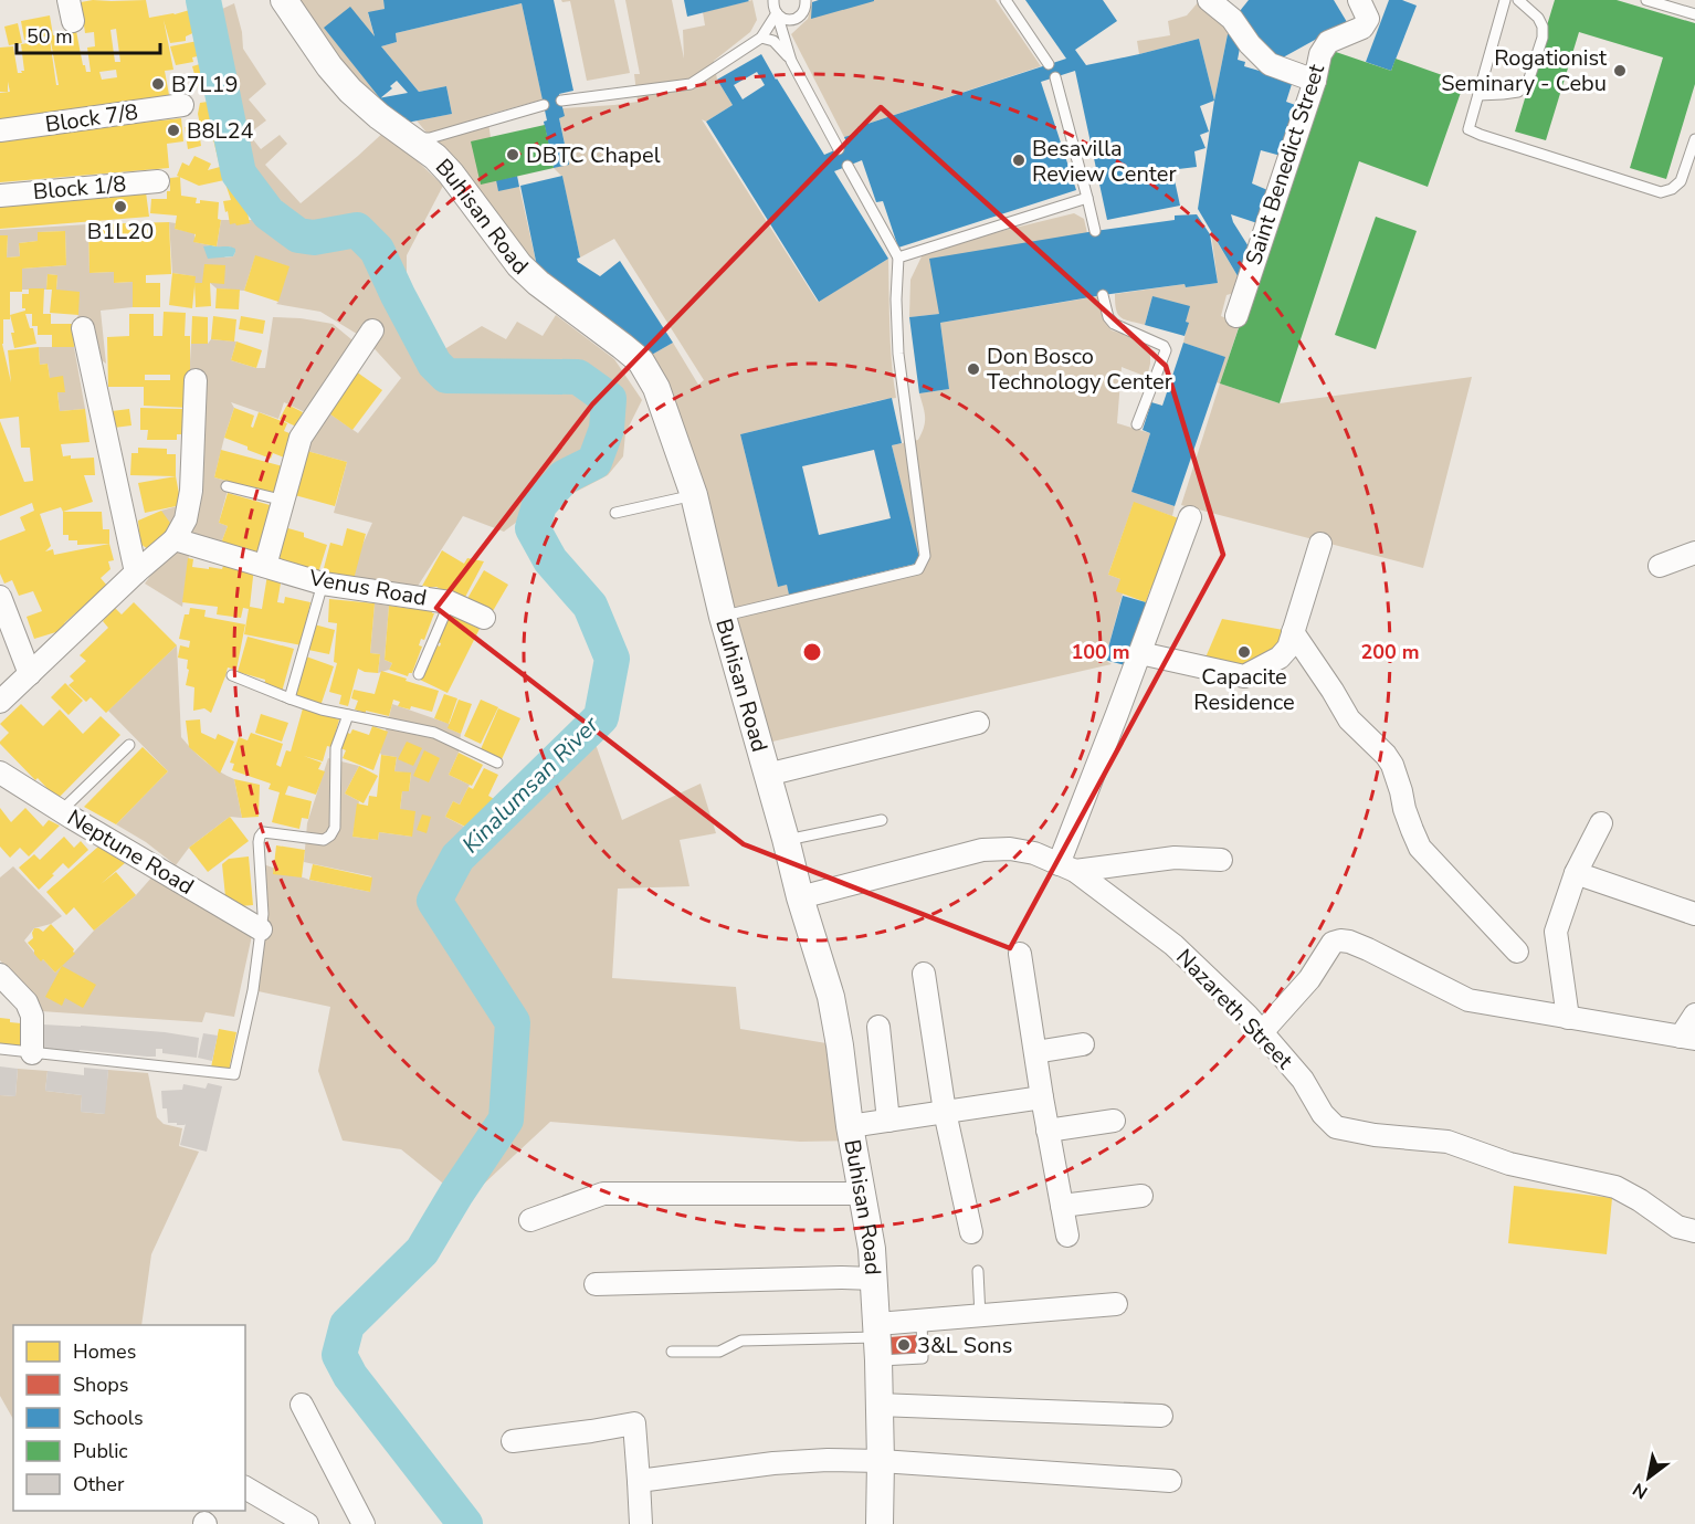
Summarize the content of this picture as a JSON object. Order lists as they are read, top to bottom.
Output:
{
  "streets": {
    "street": [
      "Block 7/8",
      "Saint Benedict Street",
      "Block 1/8",
      "Buhisan Road",
      "Venus Road",
      "Neptune Road",
      "Nazareth Street"
    ]
  },
  "crossings": [
    ["Buhisan Road", "Nazareth Street"]
  ],
  "water": ["Kinalumsan River"],
  "places": [
    "Rogationist Seminary - Cebu",
    "B7L19",
    "B8L24",
    "DBTC Chapel",
    "Besavilla Review Center",
    "B1L20",
    "Don Bosco Technology Center",
    "Capacite Residence",
    "3&L Sons"
  ],
  "legend": [
    "Homes",
    "Shops",
    "Schools",
    "Public",
    "Other"
  ],
  "scale_bar": "50 m",
  "north": "bottom left",
  "rings": ["100 m", "200 m"]
}
